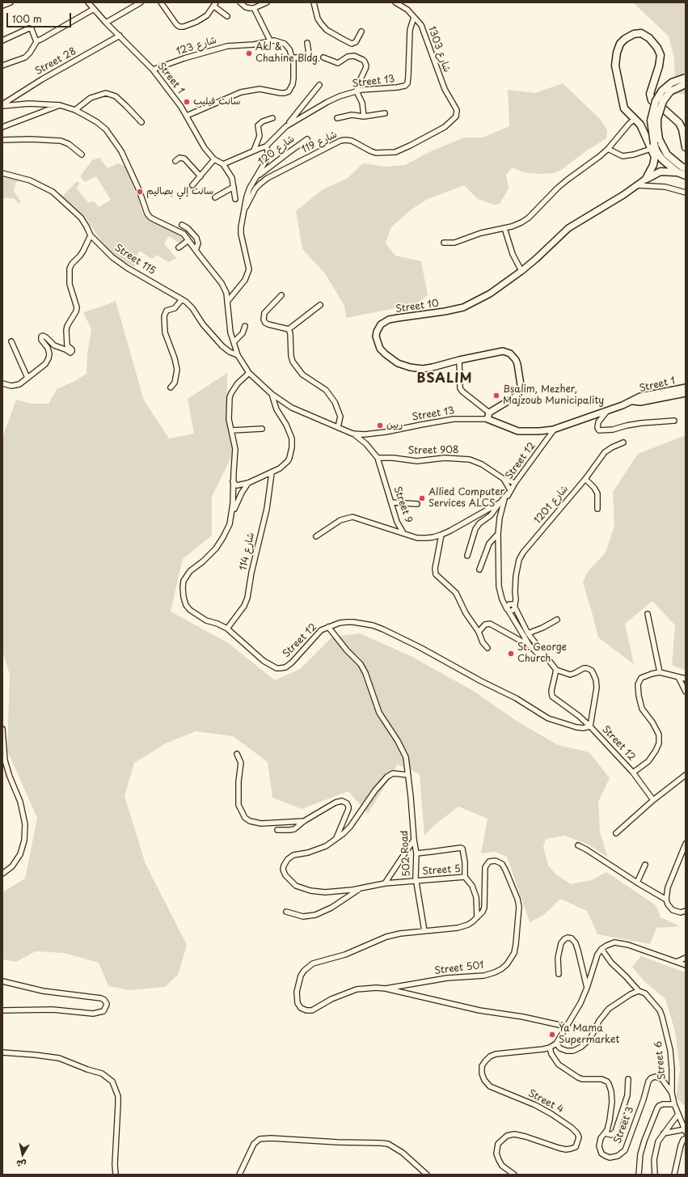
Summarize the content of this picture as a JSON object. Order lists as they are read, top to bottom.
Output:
{
  "streets": {
    "main road": ["Street 1", "Street 10"],
    "street": [
      "شارع 123",
      "شارع 1303",
      "Street 28",
      "Street 13",
      "شارع 119",
      "شارع 120",
      "Street 115",
      "Street 908",
      "Street 12",
      "Street 9",
      "شارع 1201",
      "شارع 114",
      "502 Road",
      "Street 5",
      "Street 501",
      "Street 6",
      "Street 4",
      "Street 3"
    ]
  },
  "crossings": [
    ["شارع 123", "Street 1"],
    ["شارع 1303", "Street 13"],
    ["شارع 1303", "شارع 119"],
    ["Street 28", "Street 1"],
    ["Street 1", "Street 13"],
    ["Street 1", "Street 12"],
    ["Street 13", "Street 115"],
    ["Street 13", "Street 12"],
    ["Street 13", "Street 9"],
    ["Street 908", "Street 12"],
    ["Street 908", "Street 9"],
    ["Street 12", "Street 9"],
    ["Street 12", "شارع 1201"],
    ["Street 12", "شارع 114"],
    ["502 Road", "Street 5"],
    ["Street 5", "Street 501"],
    ["Street 6", "Street 3"],
    ["Street 4", "Street 3"]
  ],
  "districts": ["BSALIM"],
  "places": [
    "Akl & Chahine Bldg.",
    "سانت فيليب",
    "سانت إلي بصاليم",
    "Bsalim, Mezher, Majzoub Municipality",
    "ريين",
    "Allied Computer Services ALCS",
    "St. George Church",
    "Ya Mama Supermarket"
  ],
  "scale_bar": "100 m",
  "north": "bottom"
}
